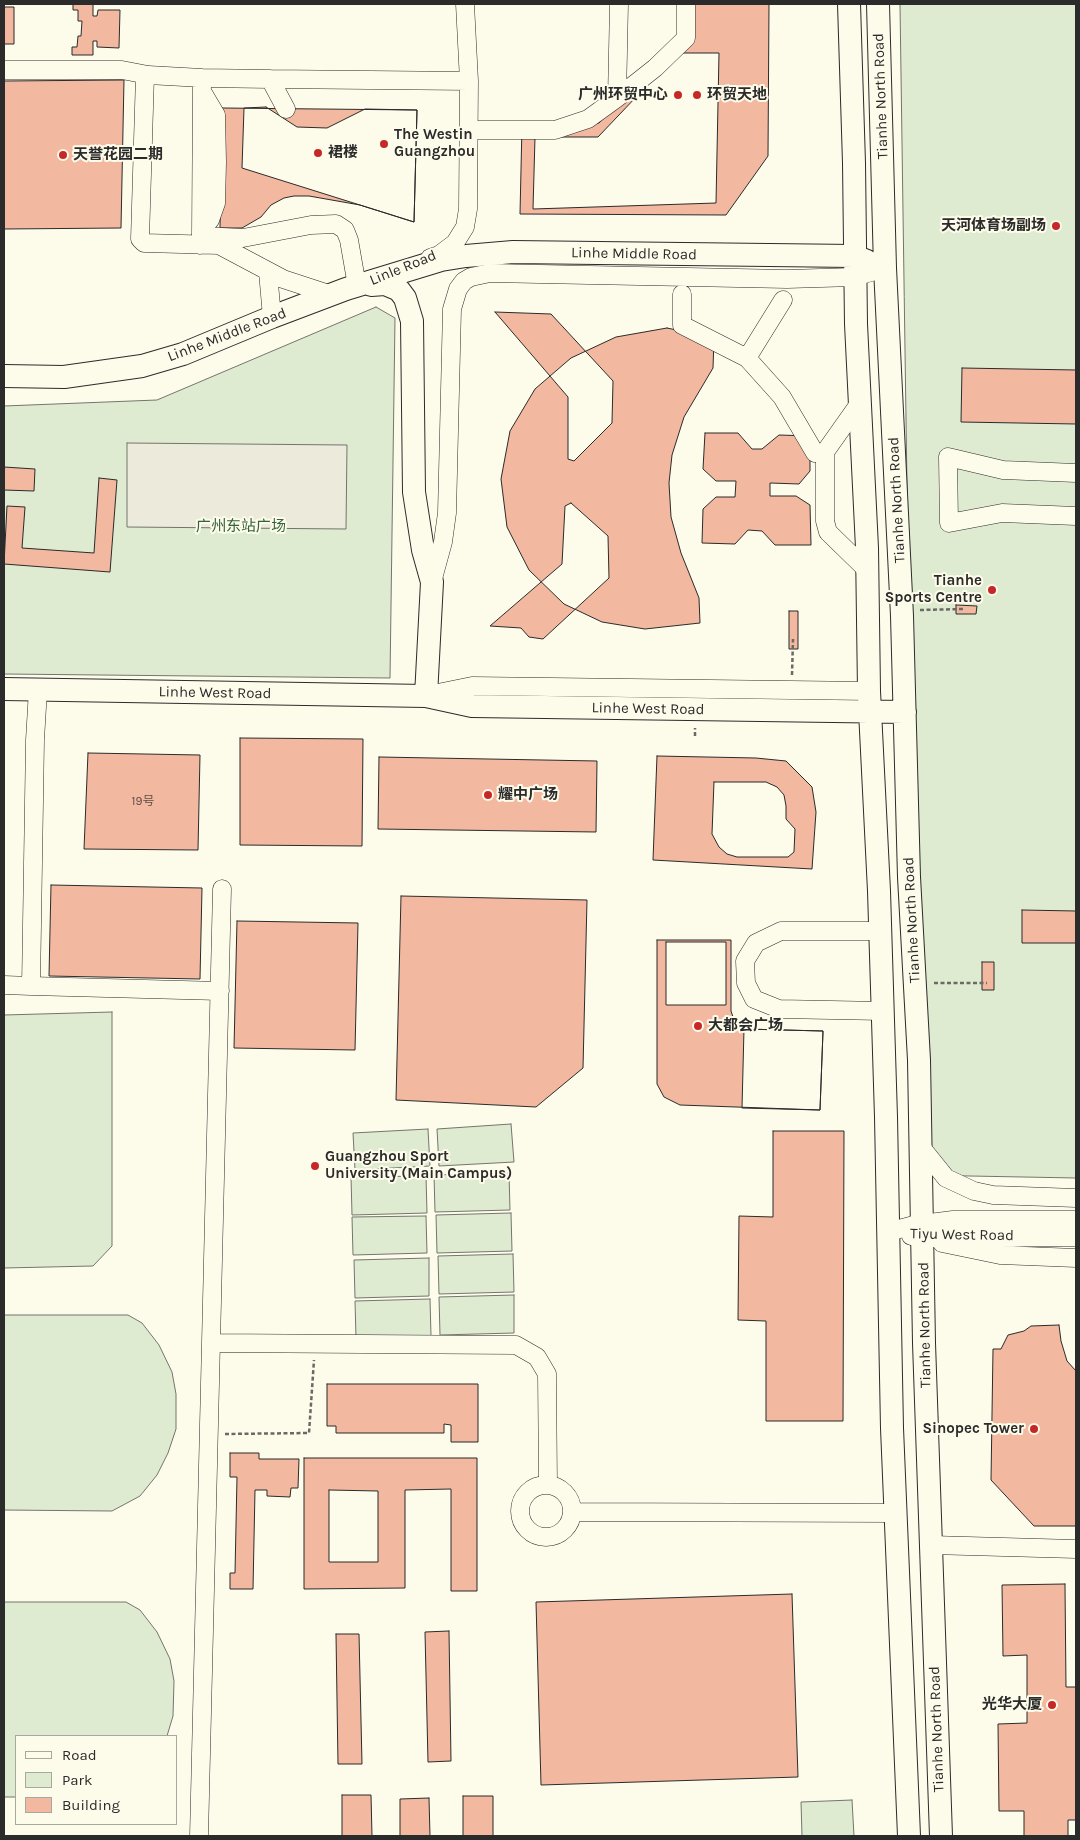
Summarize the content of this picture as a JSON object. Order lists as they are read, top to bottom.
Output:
{
  "streets": {
    "main road": [
      "Tianhe North Road",
      "Linhe Middle Road",
      "Linle Road",
      "Linhe West Road"
    ],
    "street": ["Tiyu West Road"]
  },
  "crossings": [
    ["Tianhe North Road", "Linhe Middle Road"],
    ["Tianhe North Road", "Linhe West Road"],
    ["Tianhe North Road", "Tiyu West Road"],
    ["Linhe Middle Road", "Linle Road"],
    ["Linle Road", "Linhe West Road"]
  ],
  "parks": ["广州东站广场"],
  "places": [
    "广州环贸中心",
    "环贸天地",
    "The Westin Guangzhou",
    "裙楼",
    "天誉花园二期",
    "天河体育场副场",
    "Tianhe Sports Centre",
    "耀中广场",
    "大都会广场",
    "Guangzhou Sport University (Main Campus)",
    "Sinopec Tower",
    "光华大厦"
  ],
  "house_numbers": ["19号"],
  "legend": ["Road", "Park", "Building"]
}
